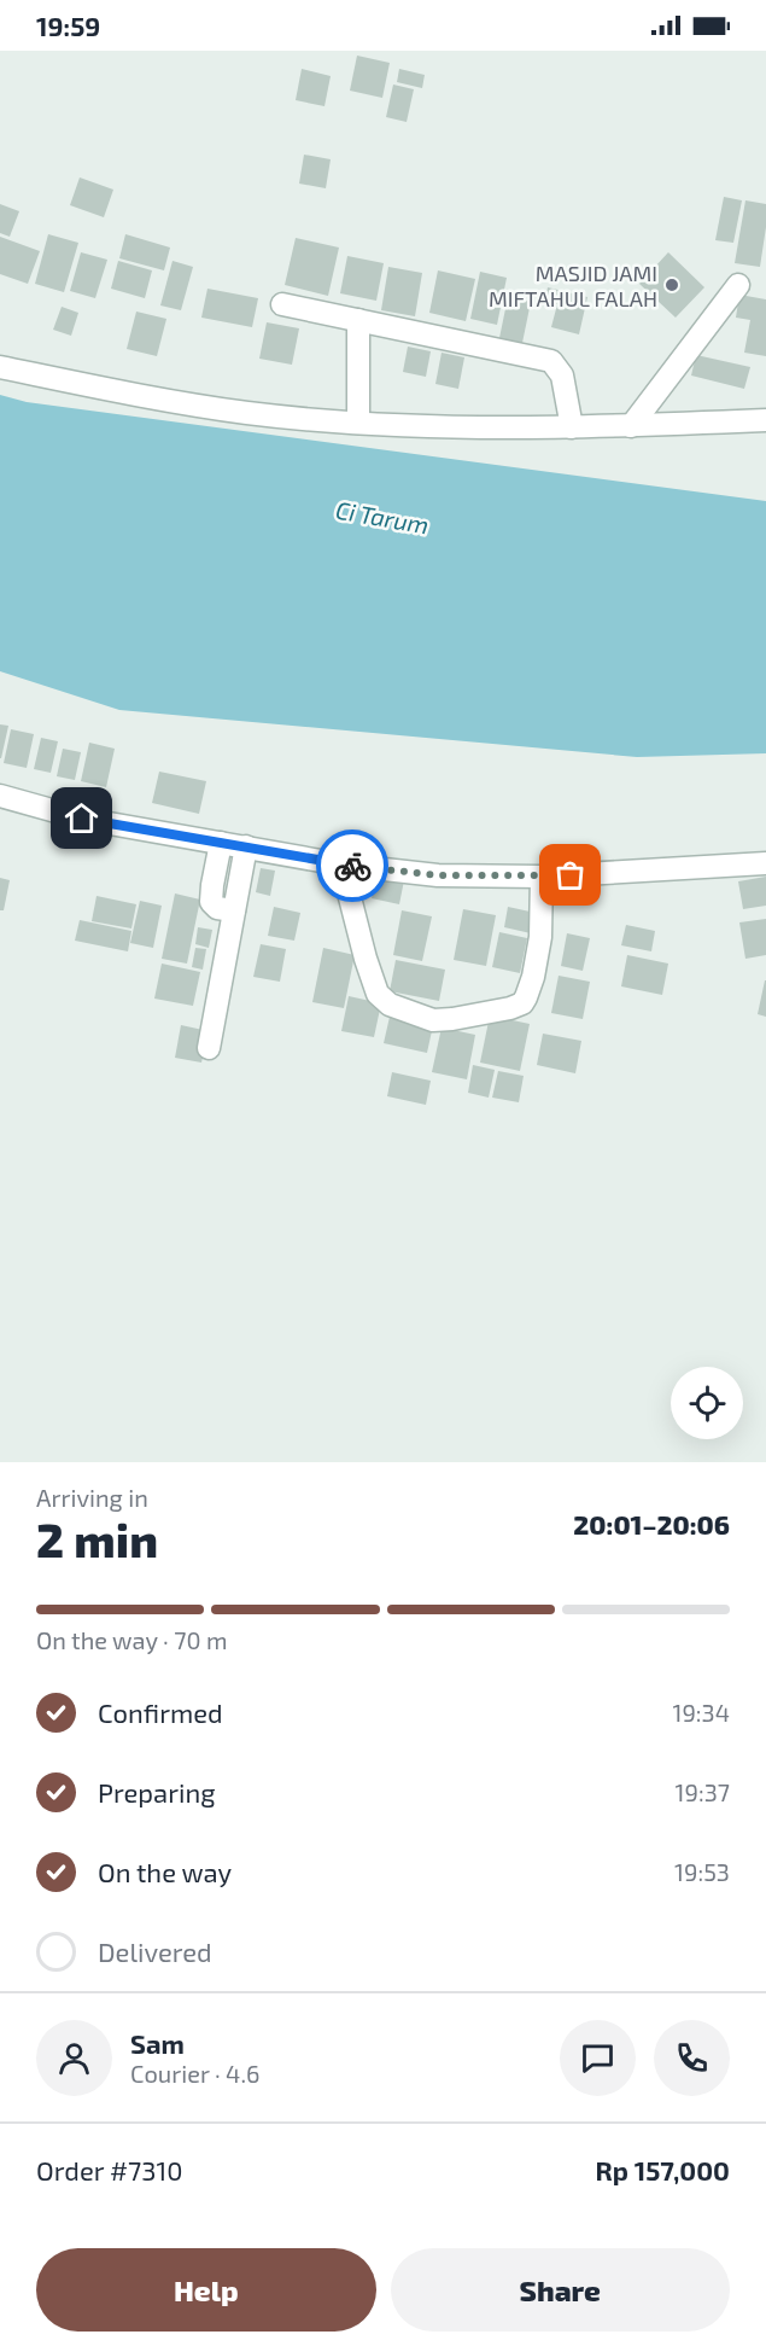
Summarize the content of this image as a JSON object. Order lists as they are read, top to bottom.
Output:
{
  "water": ["Ci Tarum"],
  "places": ["MASJID JAMI MIFTAHUL FALAH"],
  "page": {
    "status": "19:59",
    "heading": ["2 min", "Arriving in", "20:01–20:06"],
    "panel": [
      "Sam",
      "Courier · 4.6",
      "Order #7310",
      "Rp 157,000"
    ],
    "bar": "On the way · 70 m",
    "list": [
      ["Confirmed", "19:34"],
      ["Preparing", "19:37"],
      ["On the way", "19:53"],
      "Delivered"
    ],
    "buttons": ["Help", "Share"]
  }
}
